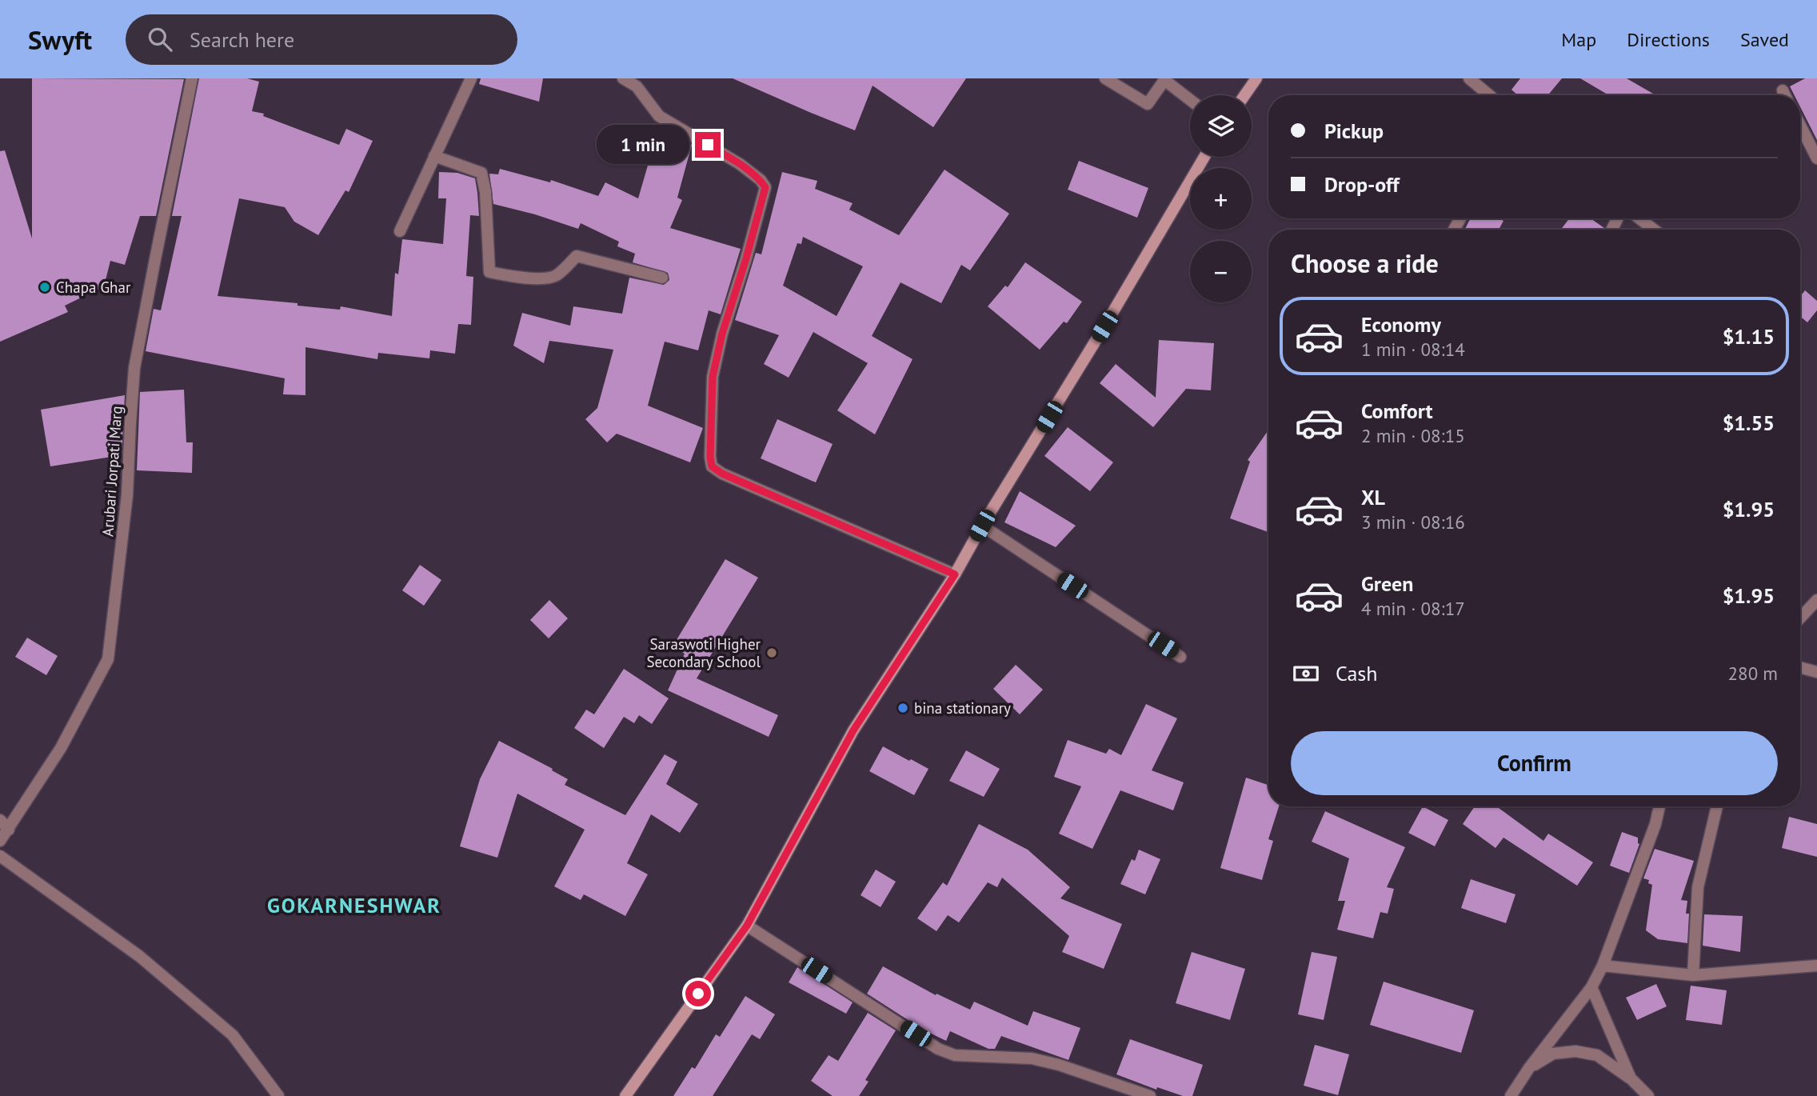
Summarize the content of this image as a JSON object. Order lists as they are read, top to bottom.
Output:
{
  "streets": {
    "street": ["Arubari Jorpati Marg"]
  },
  "districts": ["GOKARNESHWAR"],
  "places": ["Chapa Ghar", "Saraswoti Higher Secondary School", "bina stationary"],
  "page": {
    "header": "Swyft",
    "search": "Search here",
    "nav": ["Map", "Directions", "Saved"],
    "map_buttons": ["+", "−"],
    "banner": ["Pickup", "Drop-off"],
    "bubble": "1 min",
    "heading": "Choose a ride",
    "list": [
      {
        "name": "Economy",
        "note": "1 min · 08:14",
        "value": "$1.15"
      },
      {
        "name": "Comfort",
        "note": "2 min · 08:15",
        "value": "$1.55"
      },
      {
        "name": "XL",
        "note": "3 min · 08:16",
        "value": "$1.95"
      },
      {
        "name": "Green",
        "note": "4 min · 08:17",
        "value": "$1.95"
      }
    ],
    "pay": ["Cash", "280 m"],
    "buttons": "Confirm"
  }
}
